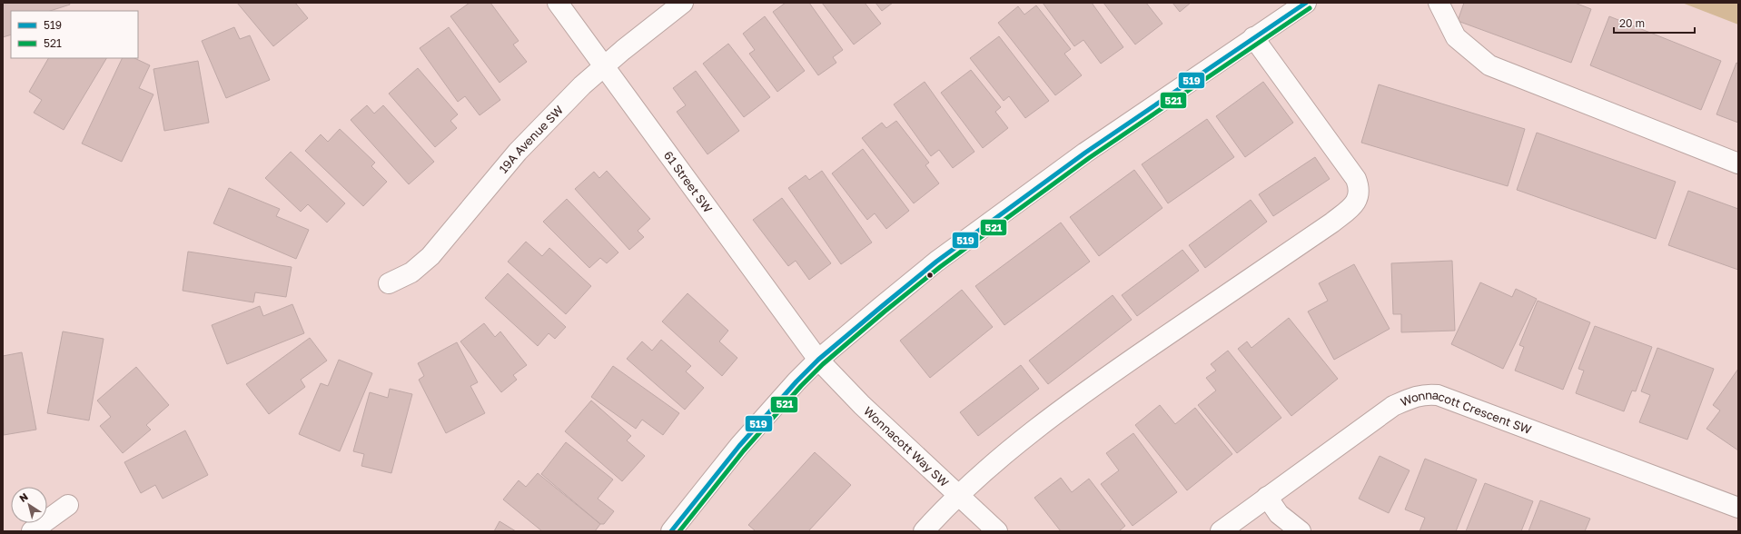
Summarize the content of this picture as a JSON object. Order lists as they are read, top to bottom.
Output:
{
  "streets": {
    "street": [
      "19A Avenue SW",
      "61 Street SW",
      "Wonnacott Crescent SW",
      "Wonnacott Way SW"
    ]
  },
  "crossings": [
    ["19A Avenue SW", "61 Street SW"],
    ["61 Street SW", "Wonnacott Way SW"]
  ],
  "lines": ["transit line 519", "transit line 521"],
  "legend": ["519", "521"],
  "scale_bar": "20 m",
  "north": "top left"
}
